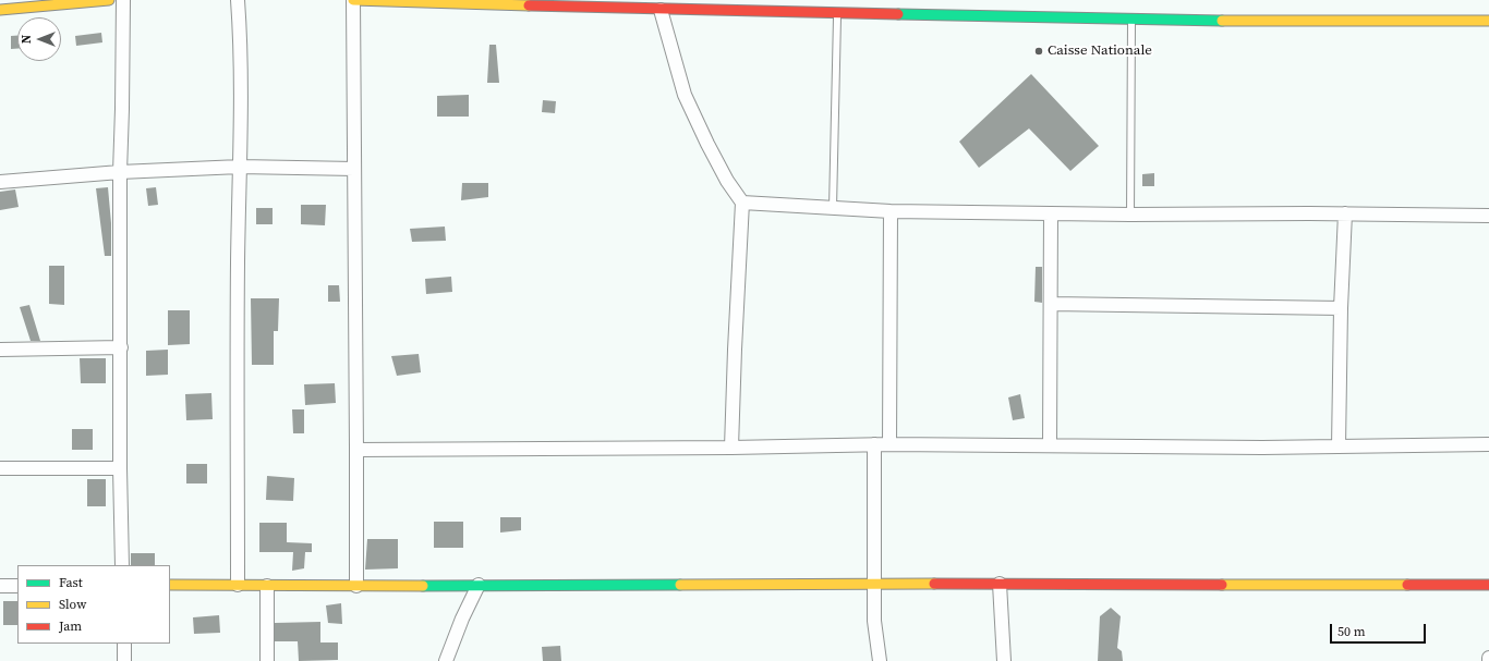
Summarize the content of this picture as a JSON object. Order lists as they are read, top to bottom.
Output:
{
  "places": ["Caisse Nationale"],
  "legend": ["Fast", "Slow", "Jam"],
  "scale_bar": "50 m",
  "north": "left"
}
